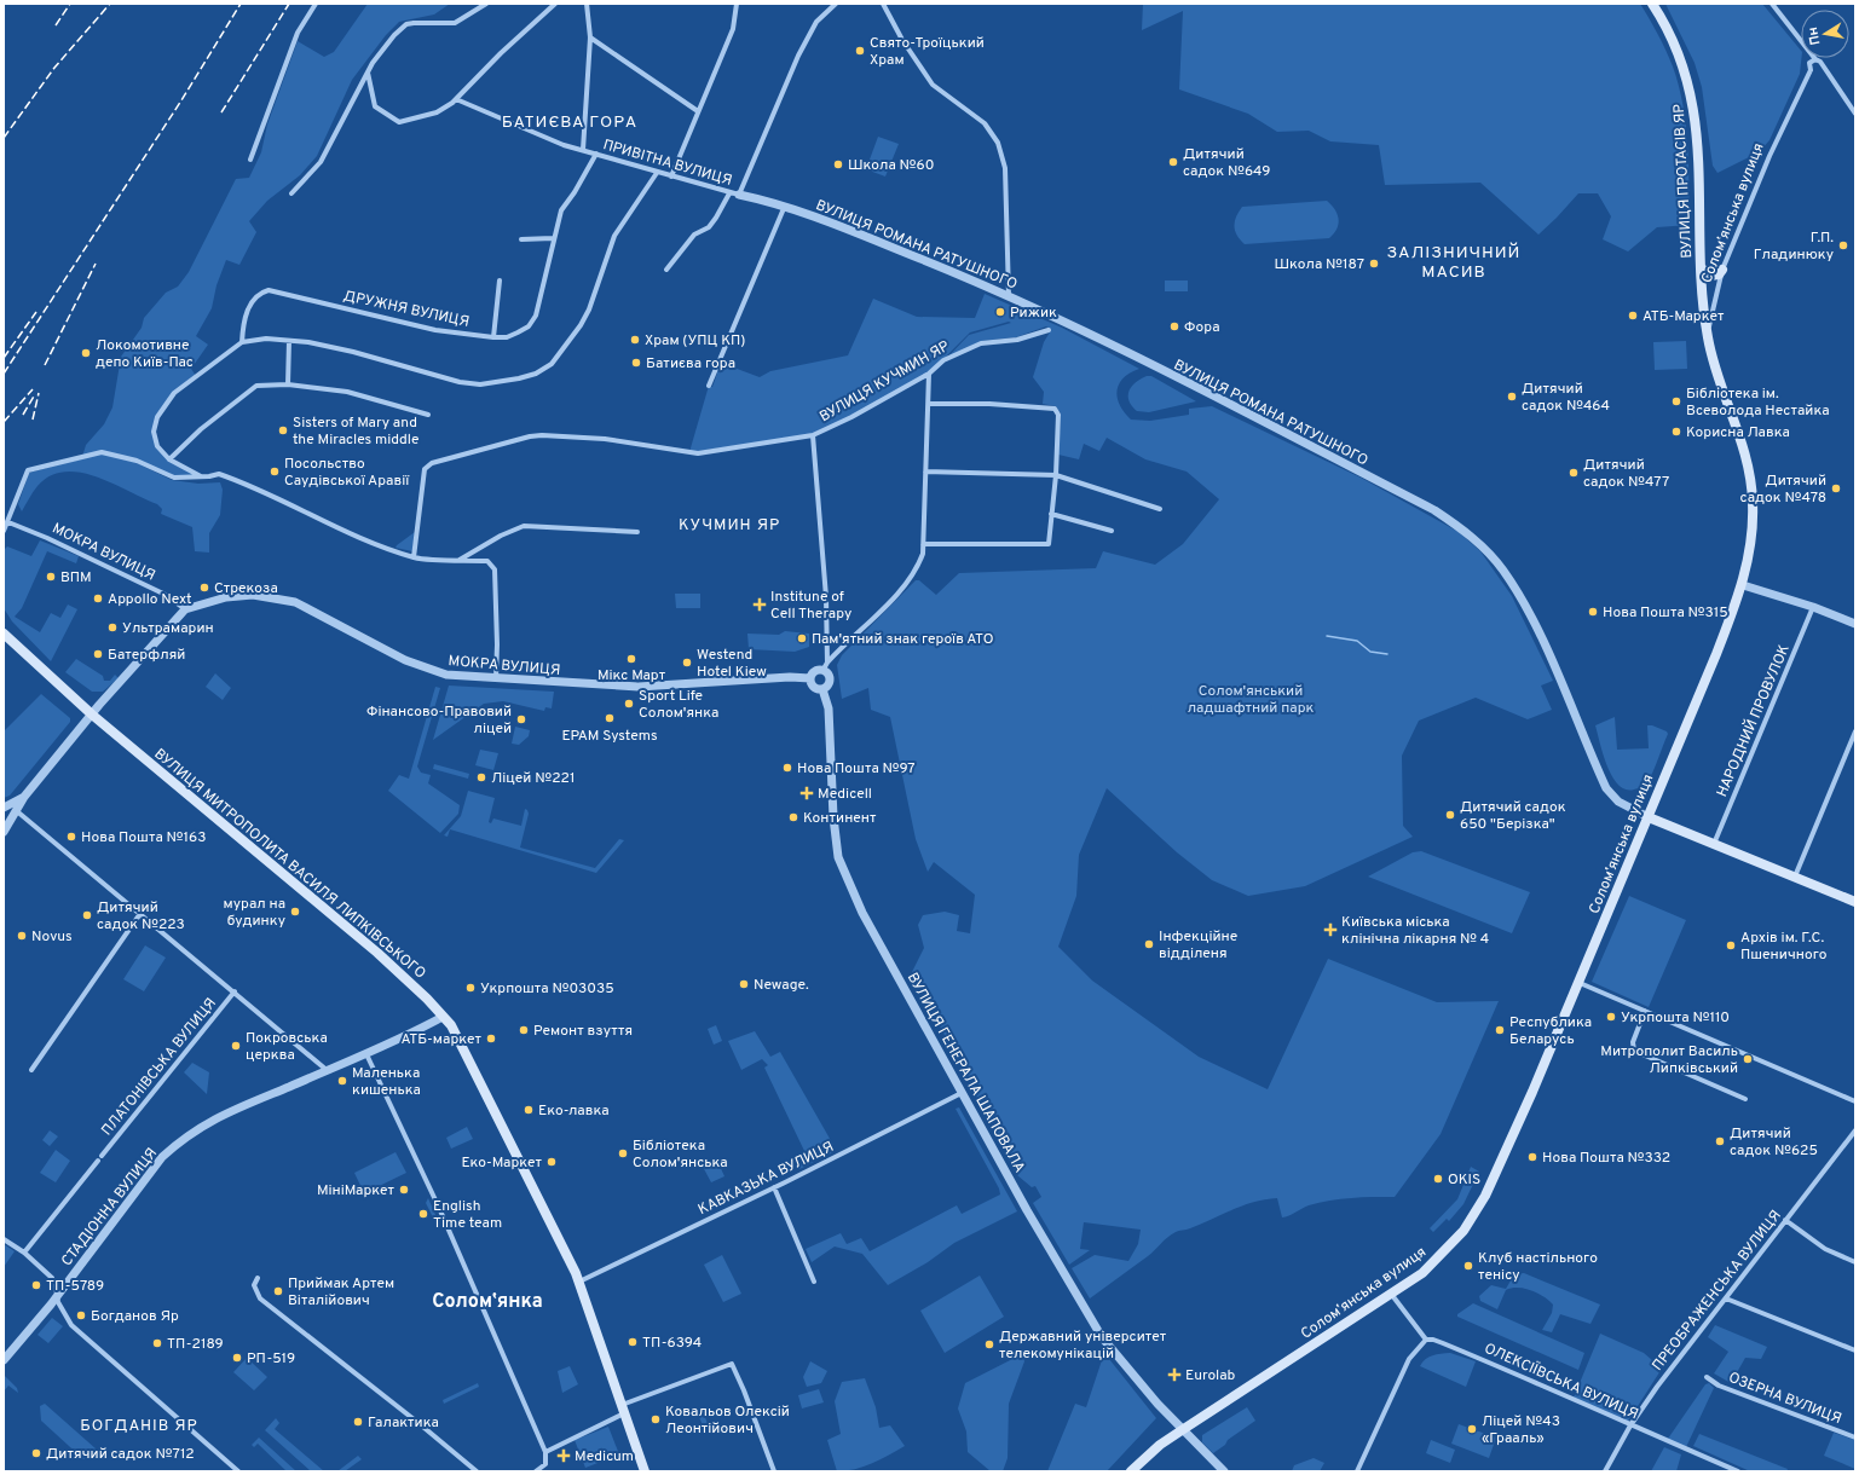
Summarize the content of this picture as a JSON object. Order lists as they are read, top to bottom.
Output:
{
  "streets": {
    "main road": ["ВУЛИЦЯ ПРОТАСІВ ЯР", "Соломʼянська вулиця", "ВУЛИЦЯ МИТРОПОЛИТА ВАСИЛЯ ЛИПКІВСЬКОГО"],
    "street": [
      "ПРИВІТНА ВУЛИЦЯ",
      "ВУЛИЦЯ РОМАНА РАТУШНОГО",
      "ДРУЖНЯ ВУЛИЦЯ",
      "ВУЛИЦЯ КУЧМИН ЯР",
      "МОКРА ВУЛИЦЯ",
      "НАРОДНИЙ ПРОВУЛОК",
      "ПЛАТОНІВСЬКА ВУЛИЦЯ",
      "ВУЛИЦЯ ГЕНЕРАЛА ШАПОВАЛА",
      "КАВКАЗЬКА ВУЛИЦЯ",
      "СТАДІОННА ВУЛИЦЯ",
      "ПРЕОБРАЖЕНСЬКА ВУЛИЦЯ",
      "ОЛЕКСІЇВСЬКА ВУЛИЦЯ",
      "ОЗЕРНА ВУЛИЦЯ"
    ]
  },
  "crossings": [
    ["ПРИВІТНА ВУЛИЦЯ", "ВУЛИЦЯ РОМАНА РАТУШНОГО"],
    ["ПРИВІТНА ВУЛИЦЯ", "ДРУЖНЯ ВУЛИЦЯ"],
    ["ВУЛИЦЯ ПРОТАСІВ ЯР", "Соломʼянська вулиця"],
    ["Соломʼянська вулиця", "ВУЛИЦЯ РОМАНА РАТУШНОГО"],
    ["Соломʼянська вулиця", "ВУЛИЦЯ ГЕНЕРАЛА ШАПОВАЛА"],
    ["МОКРА ВУЛИЦЯ", "ВУЛИЦЯ ГЕНЕРАЛА ШАПОВАЛА"],
    ["ВУЛИЦЯ МИТРОПОЛИТА ВАСИЛЯ ЛИПКІВСЬКОГО", "КАВКАЗЬКА ВУЛИЦЯ"],
    ["ВУЛИЦЯ МИТРОПОЛИТА ВАСИЛЯ ЛИПКІВСЬКОГО", "СТАДІОННА ВУЛИЦЯ"],
    ["ВУЛИЦЯ ГЕНЕРАЛА ШАПОВАЛА", "КАВКАЗЬКА ВУЛИЦЯ"],
    ["ПРЕОБРАЖЕНСЬКА ВУЛИЦЯ", "ОЛЕКСІЇВСЬКА ВУЛИЦЯ"]
  ],
  "districts": [
    "БАТИЄВА ГОРА",
    "ЗАЛІЗНИЧНИЙ МАСИВ",
    "КУЧМИН ЯР",
    "Соломʼянка",
    "БОГДАНІВ ЯР"
  ],
  "parks": ["Солом'янський ладшафтний парк"],
  "places": {
    "other": [
      "Свято-Троїцький Храм",
      "Дитячий садок №649",
      "Школа №60",
      "Г.П. Гладинюку",
      "Школа №187",
      "Рижик",
      "АТБ-Маркет",
      "Фора",
      "Храм (УПЦ КП)",
      "Локомотивне депо Київ-Пас",
      "Батиєва гора",
      "Дитячий садок №464",
      "Бібліотека ім. Всеволода Нестайка",
      "Sisters of Mary and the Miracles middle",
      "Корисна Лавка",
      "Посольство Саудівської Аравії",
      "Дитячий садок №477",
      "Дитячий садок №478",
      "ВПМ",
      "Стрекоза",
      "Appollo Next",
      "Нова Пошта №315",
      "Ультрамарин",
      "Пам'ятний знак героїв АТО",
      "Батерфляй",
      "Мікс Март",
      "Westend Hotel Kiew",
      "Sport Life Солом'янка",
      "EPAM Systems",
      "Фінансово-Правовий ліцей",
      "Нова Пошта №97",
      "Ліцей №221",
      "Дитячий садок 650 \"Берізка\"",
      "Континент",
      "Нова Пошта №163",
      "мурал на будинку",
      "Дитячий садок №223",
      "Novus",
      "Інфекційне відділеня",
      "Архів ім. Г.С. Пшеничного",
      "Newage.",
      "Укрпошта №03035",
      "Укрпошта №110",
      "Ремонт взуття",
      "Республика Беларусь",
      "АТБ-маркет",
      "Покровська церква",
      "Митрополит Василь Липківський",
      "Маленька кишенька",
      "Еко-лавка",
      "Дитячий садок №625",
      "Бібліотека Солом'янська",
      "Нова Пошта №332",
      "Еко-Маркет",
      "OKIS",
      "МініМаркет",
      "English Time team",
      "Клуб настільного тенісу",
      "ТП-5789",
      "Приймак Артем Віталійович",
      "Богданов Яр",
      "ТП-6394",
      "ТП-2189",
      "Державний університет телекомунікацій",
      "РП-519",
      "Ковальов Олексій Леонтійович",
      "Галактика",
      "Ліцей №43 «Грааль»",
      "Дитячий садок №712"
    ],
    "health": [
      "Institune of Cell Therapy",
      "Medicell",
      "Київська міська клінічна лікарня № 4",
      "Eurolab",
      "Medicum"
    ]
  },
  "north": "left"
}
